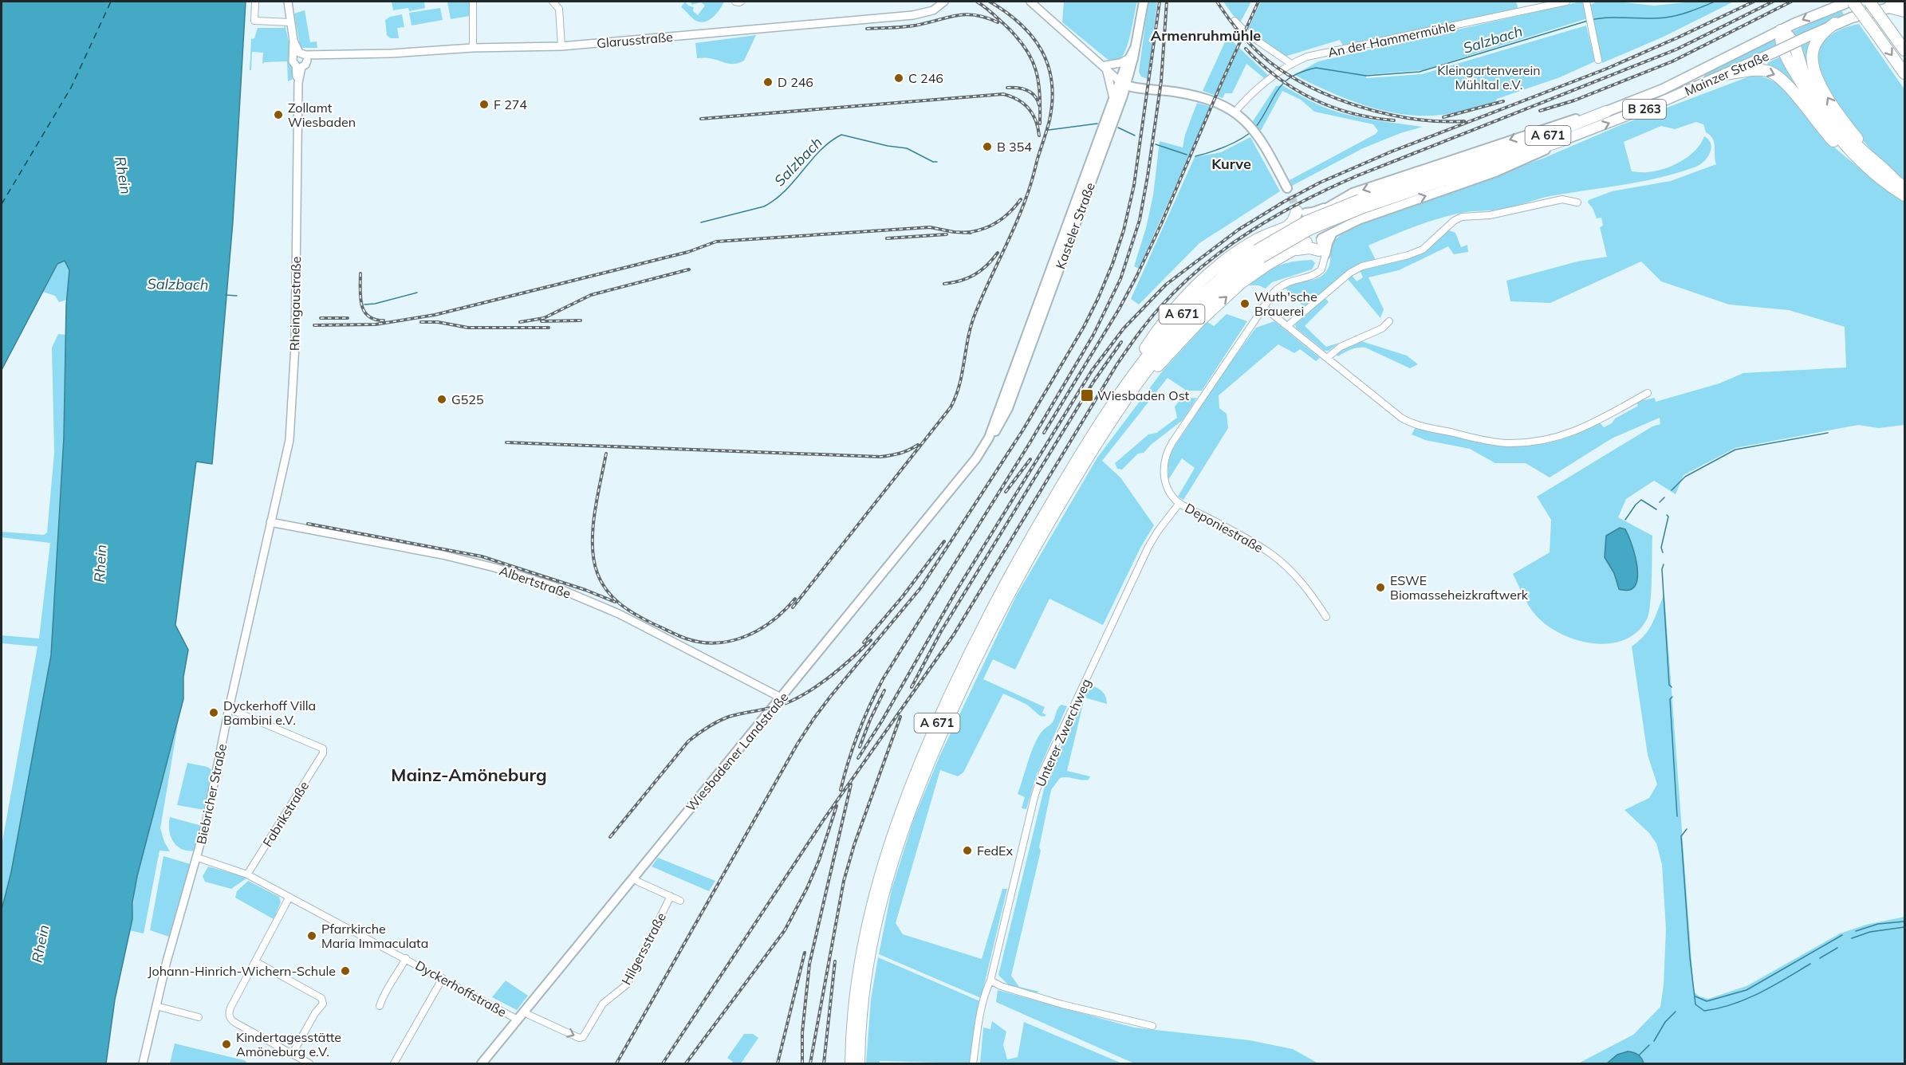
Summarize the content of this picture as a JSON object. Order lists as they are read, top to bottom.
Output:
{
  "streets": {
    "highway": ["B 263", "A 671"],
    "main road": ["Mainzer Straße", "Kasteler Straße", "Wiesbadener Landstraße"],
    "street": [
      "An der Hammermühle",
      "Glarusstraße",
      "Rheingaustraße",
      "Deponiestraße",
      "Albertstraße",
      "Unterer Zwerchweg",
      "Biebricher Straße",
      "Fabrikstraße",
      "Hilgersstraße",
      "Dyckerhoffstraße"
    ]
  },
  "crossings": [
    ["Glarusstraße", "Rheingaustraße"],
    ["Mainzer Straße", "B 263"],
    ["Mainzer Straße", "A 671"],
    ["B 263", "A 671"],
    ["Kasteler Straße", "Wiesbadener Landstraße"],
    ["Rheingaustraße", "Albertstraße"],
    ["Rheingaustraße", "Biebricher Straße"],
    ["Deponiestraße", "Unterer Zwerchweg"],
    ["Albertstraße", "Wiesbadener Landstraße"],
    ["Albertstraße", "Biebricher Straße"],
    ["Wiesbadener Landstraße", "Hilgersstraße"],
    ["Wiesbadener Landstraße", "Dyckerhoffstraße"],
    ["Biebricher Straße", "Fabrikstraße"],
    ["Biebricher Straße", "Dyckerhoffstraße"],
    ["Fabrikstraße", "Dyckerhoffstraße"]
  ],
  "districts": ["Armenruhmühle", "Kurve", "Mainz-Amöneburg"],
  "water": ["Salzbach", "Rhein"],
  "parks": ["Kleingartenverein Mühltal e.V."],
  "places": {
    "other": [
      "C 246",
      "D 246",
      "F 274",
      "Zollamt Wiesbaden",
      "B 354",
      "Wuth'sche Brauerei",
      "G525",
      "ESWE Biomasseheizkraftwerk",
      "Dyckerhoff Villa Bambini e.V.",
      "FedEx",
      "Pfarrkirche Maria Immaculata",
      "Johann-Hinrich-Wichern-Schule",
      "Kindertagesstätte Amöneburg e.V."
    ],
    "transit": ["Wiesbaden Ost"]
  }
}
